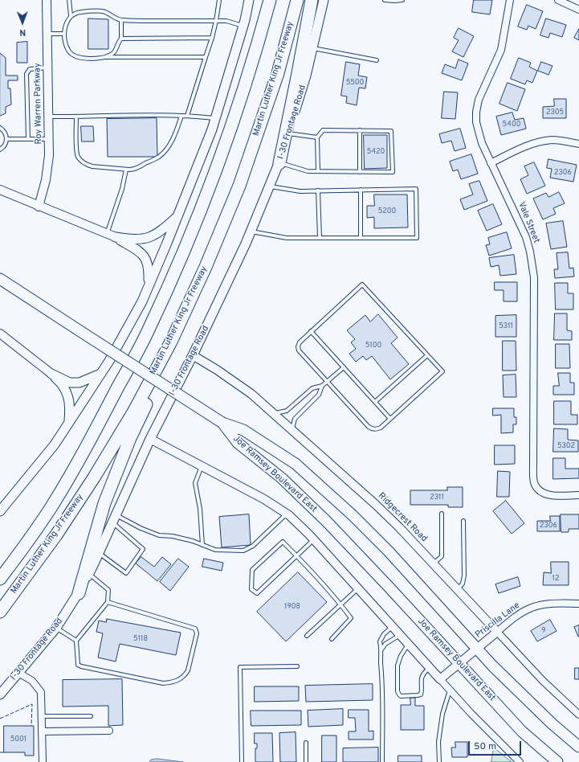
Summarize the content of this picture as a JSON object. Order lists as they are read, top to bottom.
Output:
{
  "streets": {
    "highway": ["Martin Luther King Jr Freeway", "Joe Ramsey Boulevard East"],
    "main road": ["I-30 Frontage Road"],
    "street": [
      "Roy Warren Parkway",
      "Vale Street",
      "Ridgecrest Road",
      "Priscilla Lane"
    ]
  },
  "crossings": [
    ["I-30 Frontage Road", "Ridgecrest Road"],
    ["Joe Ramsey Boulevard East", "Priscilla Lane"],
    ["Ridgecrest Road", "Priscilla Lane"]
  ],
  "house_numbers": [
    "5500",
    "2305",
    "5400",
    "5420",
    "2306",
    "5200",
    "5311",
    "5100",
    "5302",
    "2311",
    "2306",
    "12",
    "1908",
    "9",
    "5118",
    "5001"
  ],
  "scale_bar": "50 m",
  "north": "bottom"
}
